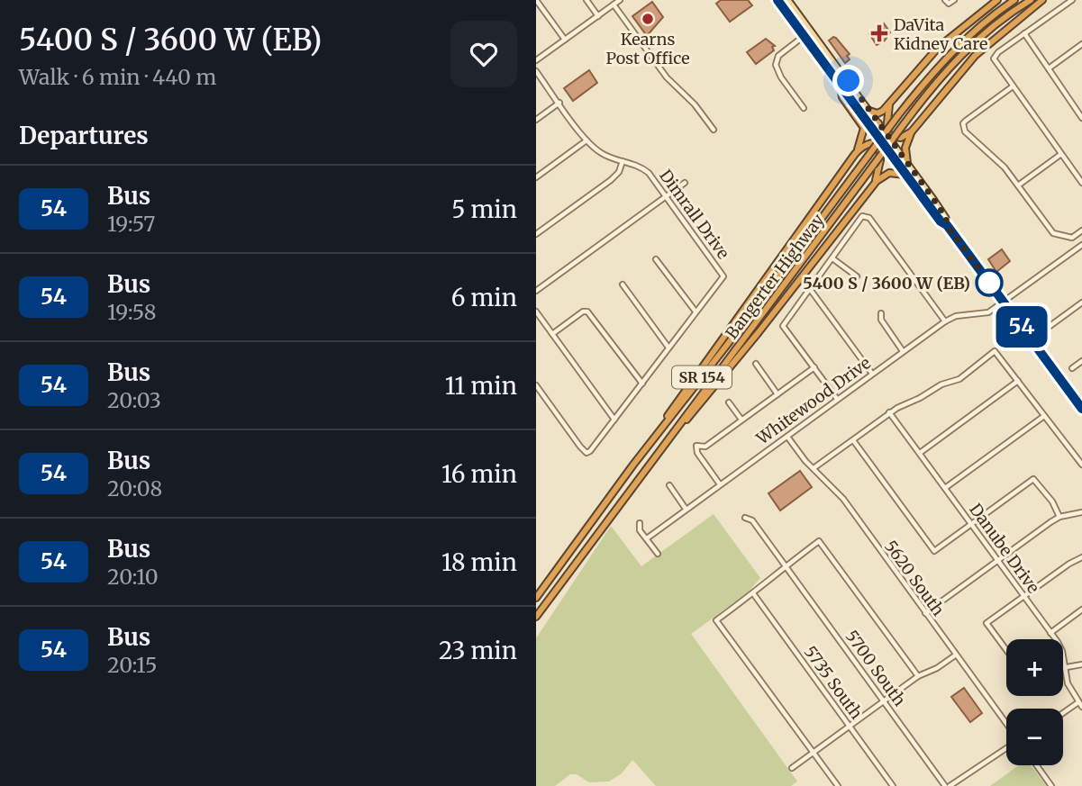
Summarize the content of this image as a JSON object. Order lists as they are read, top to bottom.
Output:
{
  "streets": {
    "highway": ["Bangerter Highway", "SR 154"],
    "street": [
      "Dimrall Drive",
      "Whitewood Drive",
      "Danube Drive",
      "5620 South",
      "5700 South",
      "5735 South"
    ]
  },
  "crossings": [
    ["Whitewood Drive", "5620 South"]
  ],
  "places": {
    "other": ["Kearns Post Office", "5400 S / 3600 W (EB)"],
    "health": ["DaVita Kidney Care"]
  },
  "lines": ["bus line 54"],
  "page": {
    "heading": [
      ["5400 S / 3600 W (EB)", "Walk · 6 min · 440 m"],
      "Departures"
    ],
    "on_map": "54",
    "list": [
      {
        "mark": "54",
        "name": "Bus",
        "note": "19:57",
        "value": "5 min"
      },
      {
        "mark": "54",
        "name": "Bus",
        "note": "19:58",
        "value": "6 min"
      },
      {
        "mark": "54",
        "name": "Bus",
        "note": "20:03",
        "value": "11 min"
      },
      {
        "mark": "54",
        "name": "Bus",
        "note": "20:08",
        "value": "16 min"
      },
      {
        "mark": "54",
        "name": "Bus",
        "note": "20:10",
        "value": "18 min"
      },
      {
        "mark": "54",
        "name": "Bus",
        "note": "20:15",
        "value": "23 min"
      }
    ],
    "map_buttons": ["+", "−"]
  }
}
